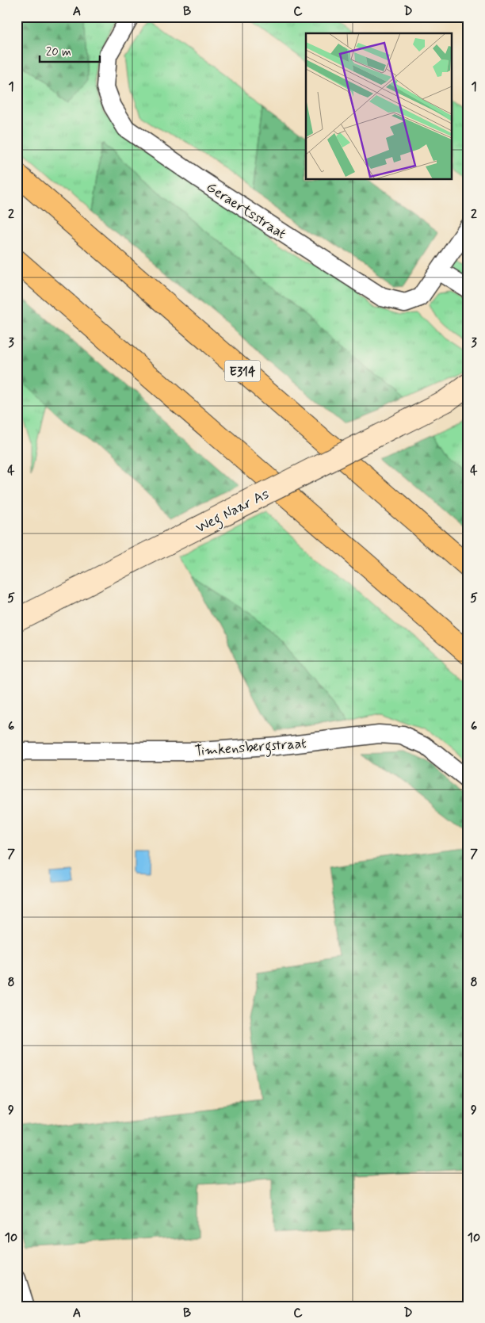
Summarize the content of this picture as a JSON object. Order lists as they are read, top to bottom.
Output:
{
  "streets": {
    "highway": ["E314"],
    "main road": ["Weg Naar As"],
    "street": ["Geraertsstraat", "Timkensbergstraat"]
  },
  "scale_bar": "20 m",
  "grid": {
    "columns": [
      "A",
      "B",
      "C",
      "D"
    ],
    "rows": [
      "1",
      "2",
      "3",
      "4",
      "5",
      "6",
      "7",
      "8",
      "9",
      "10"
    ]
  }
}
